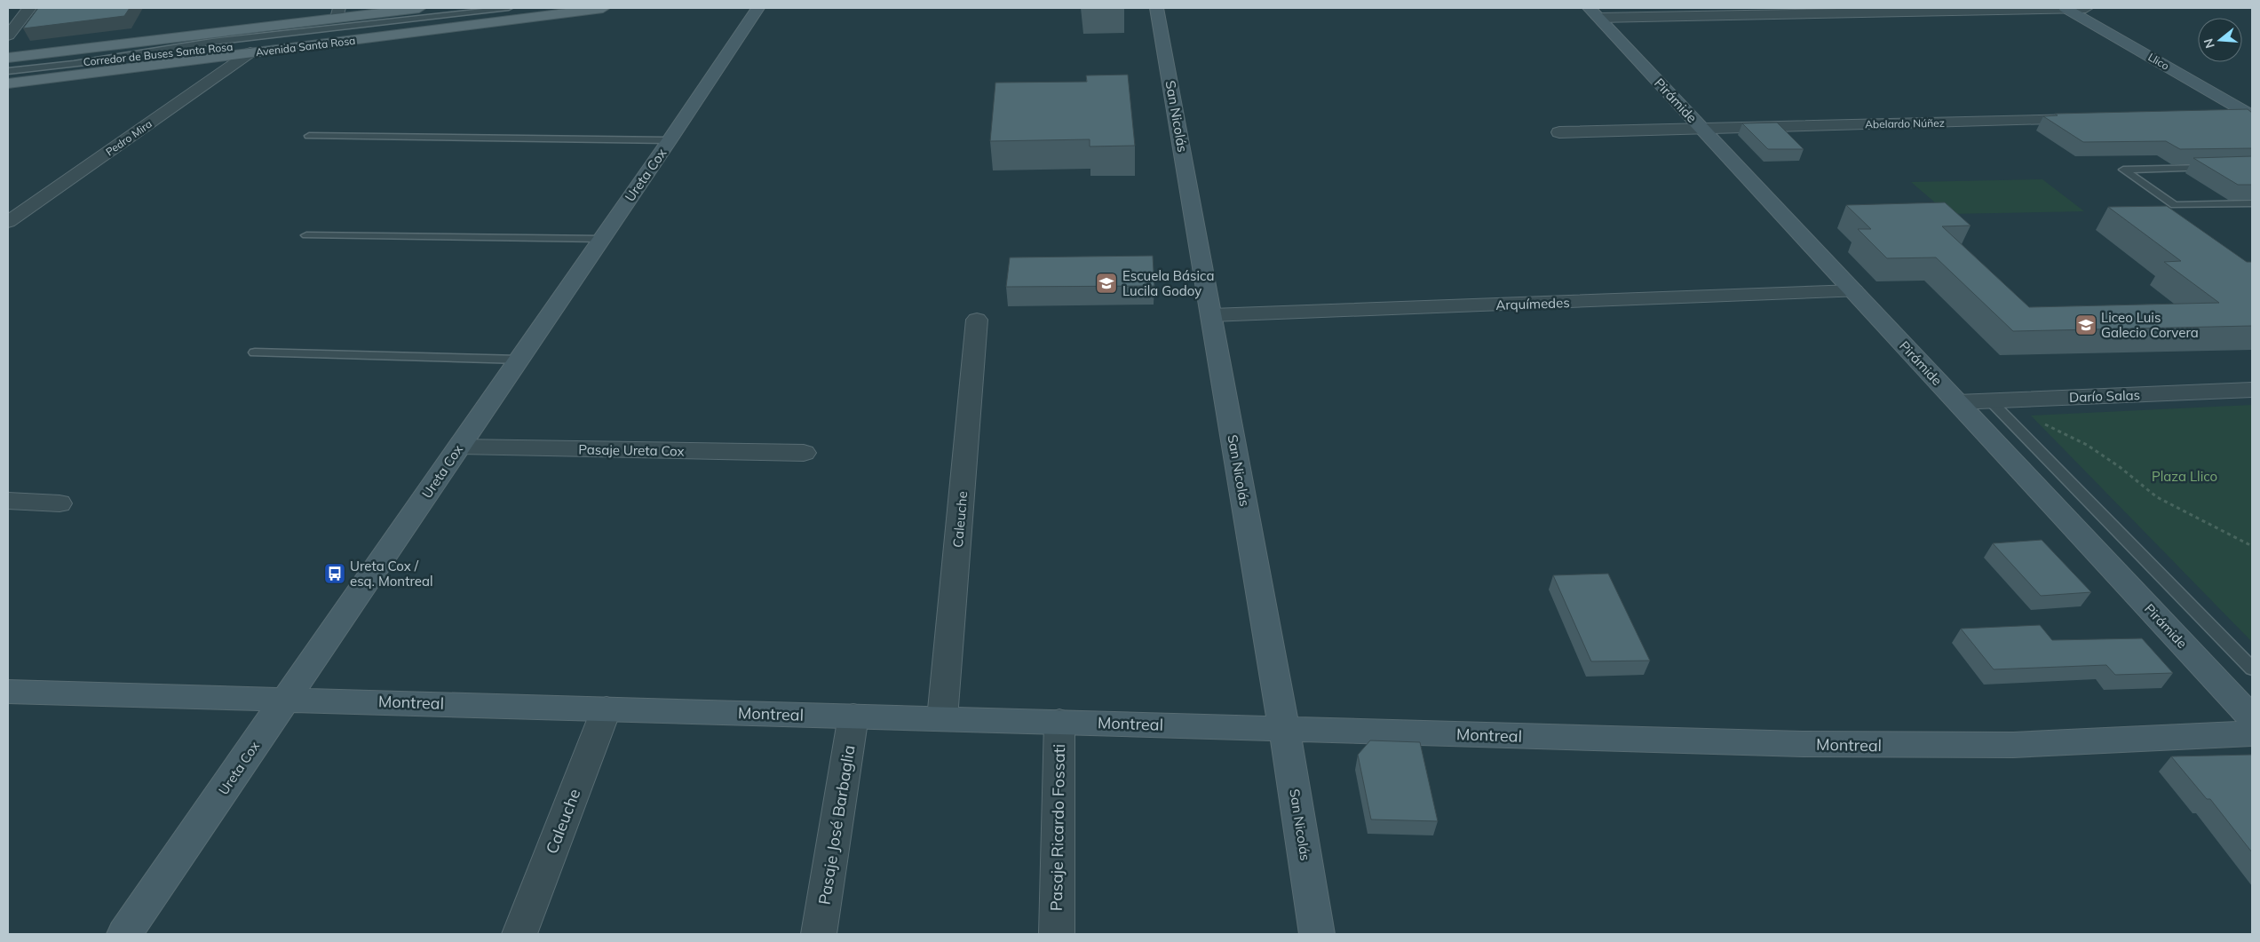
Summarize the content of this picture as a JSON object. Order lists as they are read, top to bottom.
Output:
{
  "streets": {
    "main road": ["Avenida Santa Rosa"],
    "street": [
      "Llico",
      "Pirámide",
      "San Nicolás",
      "Abelardo Núñez",
      "Pedro Mira",
      "Ureta Cox",
      "Arquímedes",
      "Darío Salas",
      "Pasaje Ureta Cox",
      "Caleuche",
      "Montreal",
      "Pasaje José Barbaglia",
      "Pasaje Ricardo Fossati"
    ],
    "lane": ["Corredor de Buses Santa Rosa"]
  },
  "crossings": [
    ["Avenida Santa Rosa", "Pedro Mira"],
    ["Pirámide", "Abelardo Núñez"],
    ["Pirámide", "Arquímedes"],
    ["Pirámide", "Darío Salas"],
    ["San Nicolás", "Arquímedes"],
    ["San Nicolás", "Montreal"],
    ["Ureta Cox", "Pasaje Ureta Cox"],
    ["Ureta Cox", "Montreal"],
    ["Caleuche", "Montreal"],
    ["Montreal", "Pasaje José Barbaglia"],
    ["Montreal", "Pasaje Ricardo Fossati"]
  ],
  "parks": ["Plaza Llico"],
  "places": {
    "school or university": ["Escuela Básica Lucila Godoy", "Liceo Luis Galecio Corvera"],
    "bus stop": ["Ureta Cox / esq. Montreal"]
  },
  "north": "left"
}
